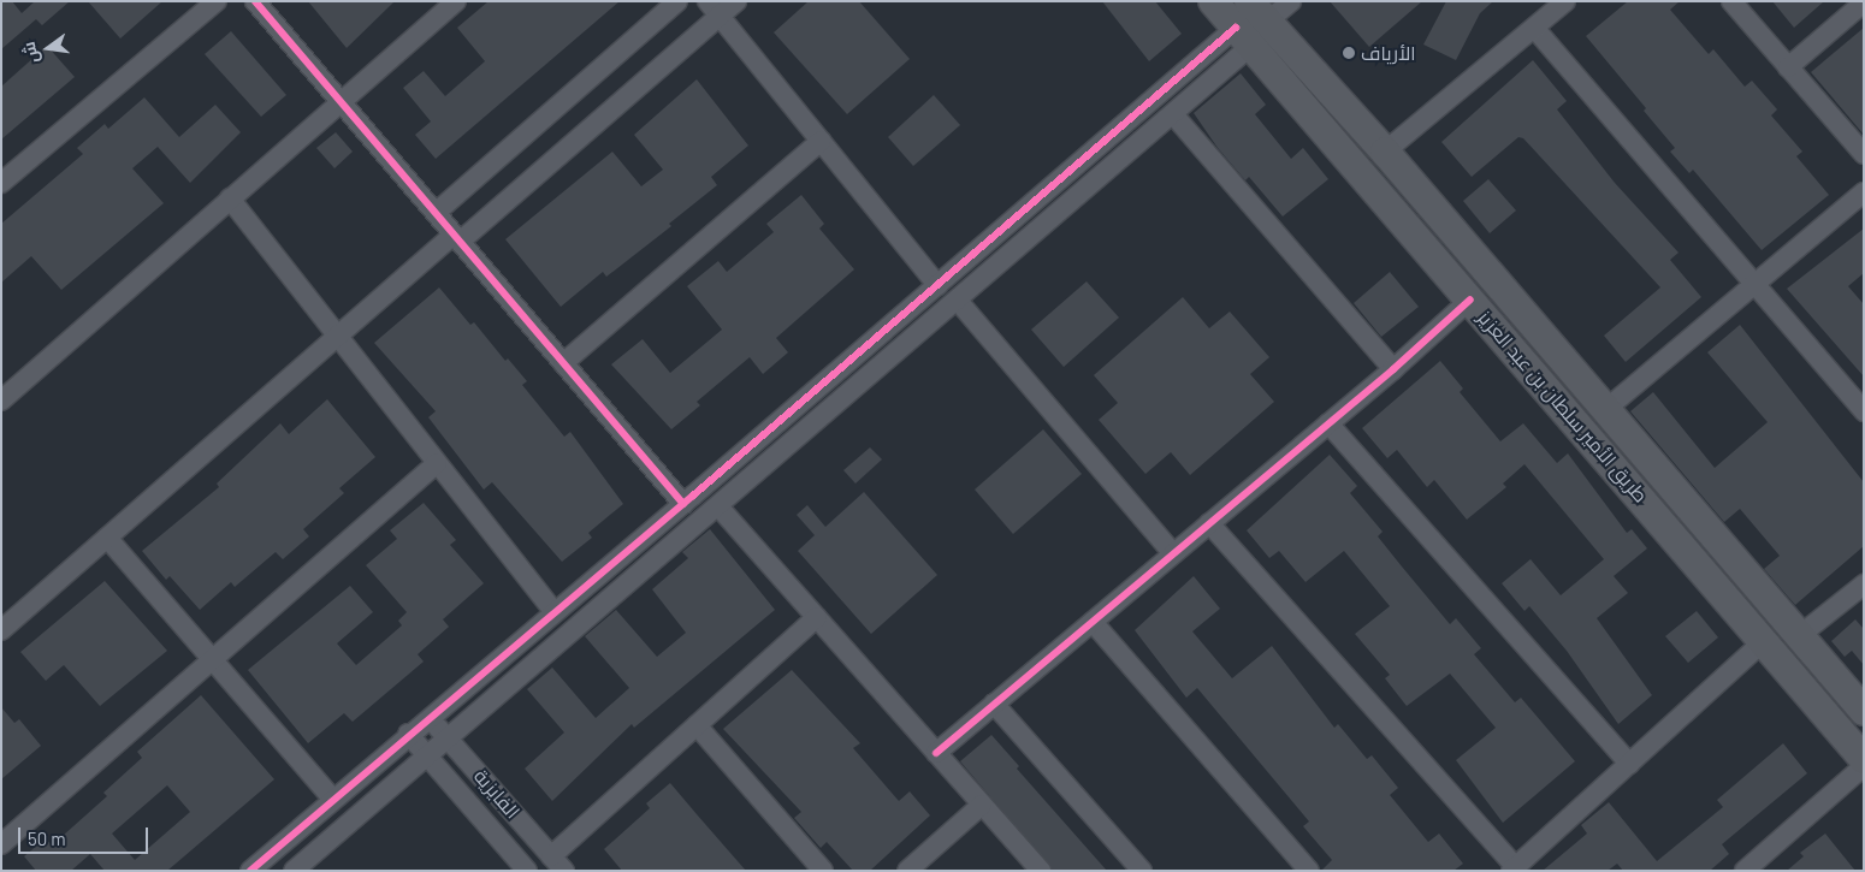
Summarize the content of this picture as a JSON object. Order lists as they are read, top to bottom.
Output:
{
  "streets": {
    "main road": ["طريق الأمير سلطان بن عبد العزيز"],
    "street": ["الفايزية"]
  },
  "places": ["الأرياف"],
  "scale_bar": "50 m",
  "north": "left"
}
